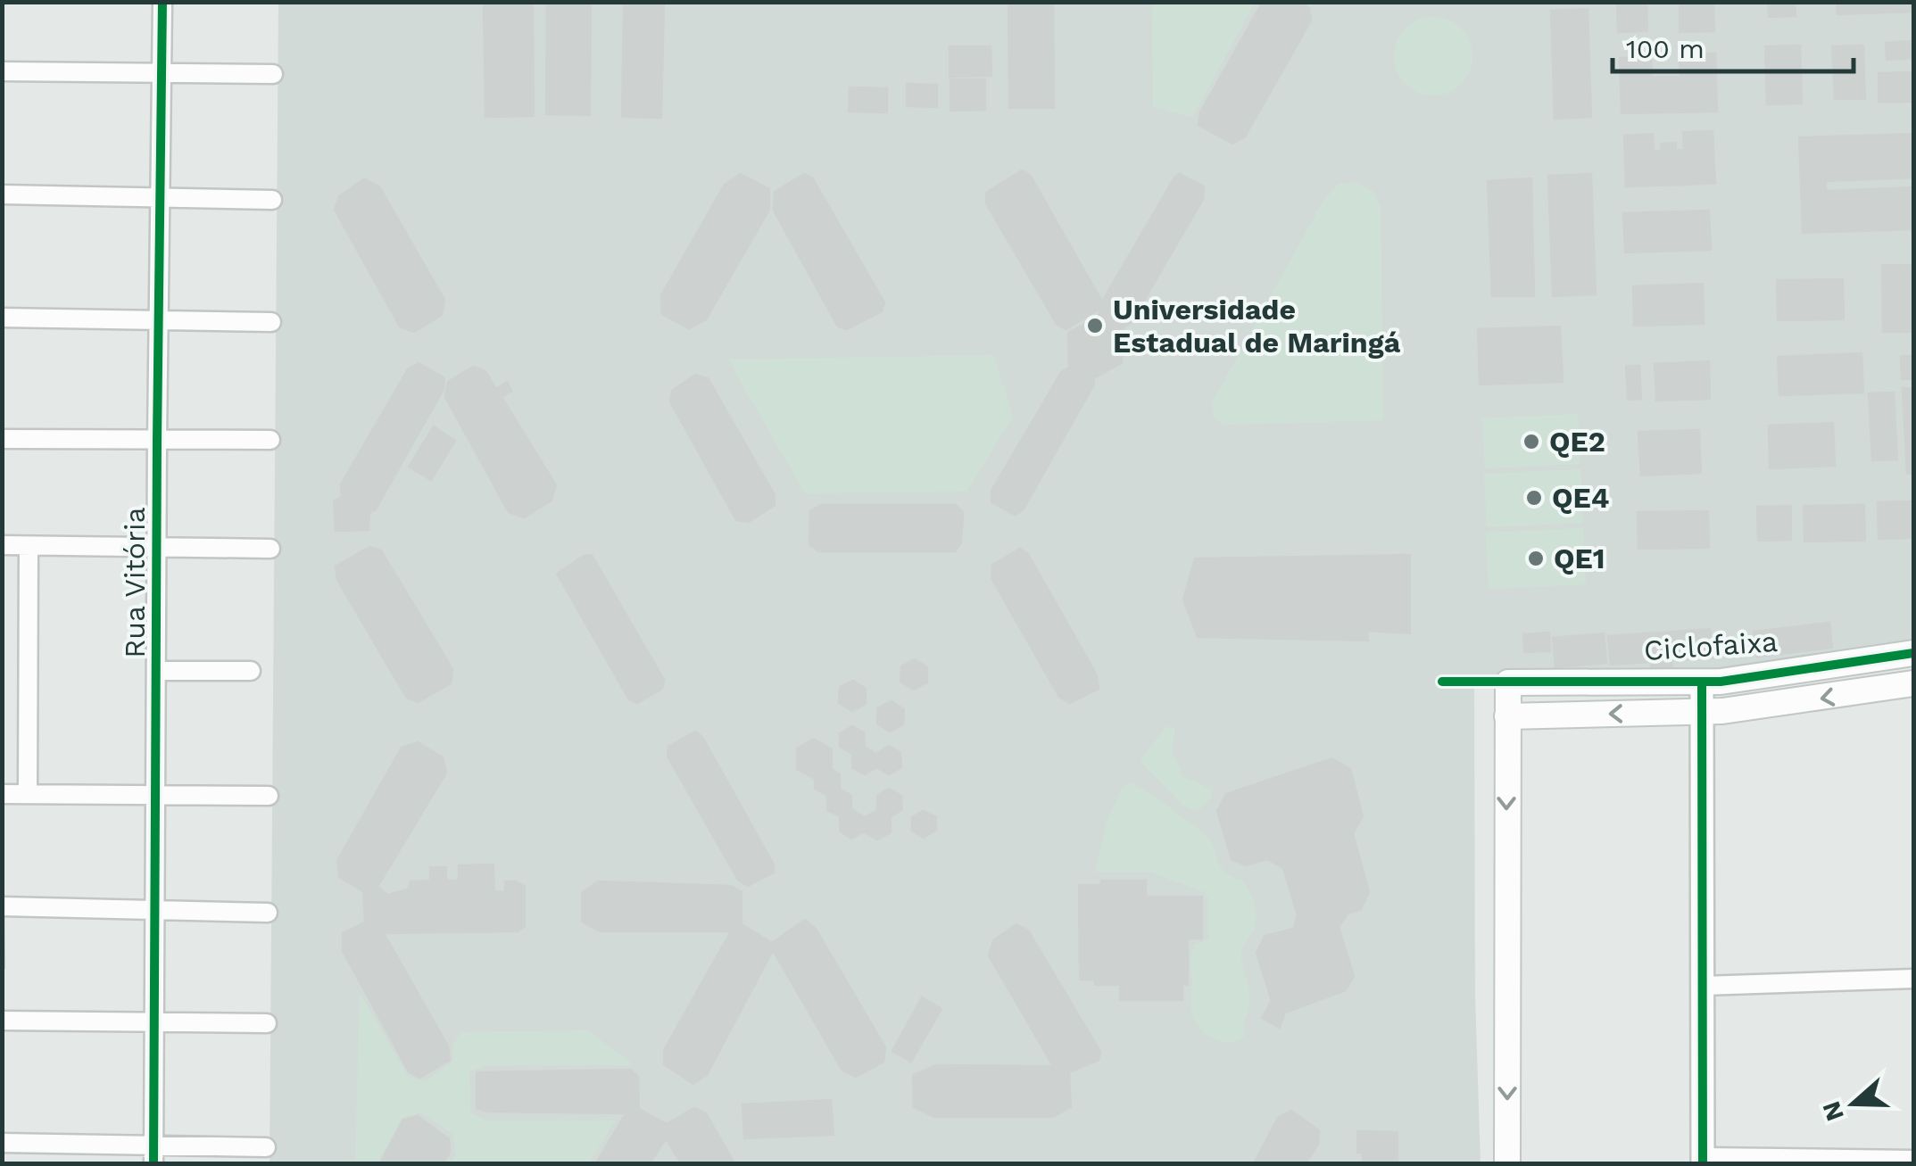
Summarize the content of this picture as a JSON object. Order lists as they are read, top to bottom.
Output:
{
  "streets": {
    "street": ["Rua Vitória"],
    "cycle path": ["Ciclofaixa"]
  },
  "places": [
    "Universidade Estadual de Maringá",
    "QE2",
    "QE4",
    "QE1"
  ],
  "scale_bar": "100 m",
  "north": "left"
}
